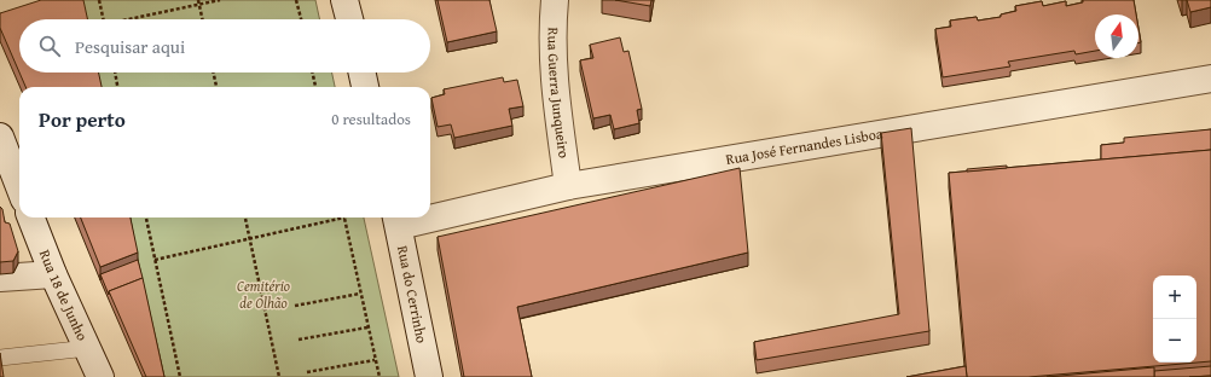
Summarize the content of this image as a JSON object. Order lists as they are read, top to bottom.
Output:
{
  "streets": {
    "street": [
      "Rua Guerra Junqueiro",
      "Rua José Fernandes Lisboa",
      "Rua 18 de Junho",
      "Rua do Cerrinho"
    ]
  },
  "crossings": [
    ["Rua Guerra Junqueiro", "Rua José Fernandes Lisboa"],
    ["Rua José Fernandes Lisboa", "Rua do Cerrinho"]
  ],
  "parks": ["Cemitério de Olhão"],
  "north": "top",
  "page": {
    "search": "Pesquisar aqui",
    "heading": ["Por perto", "0 resultados"],
    "map_buttons": ["+", "−"]
  }
}
